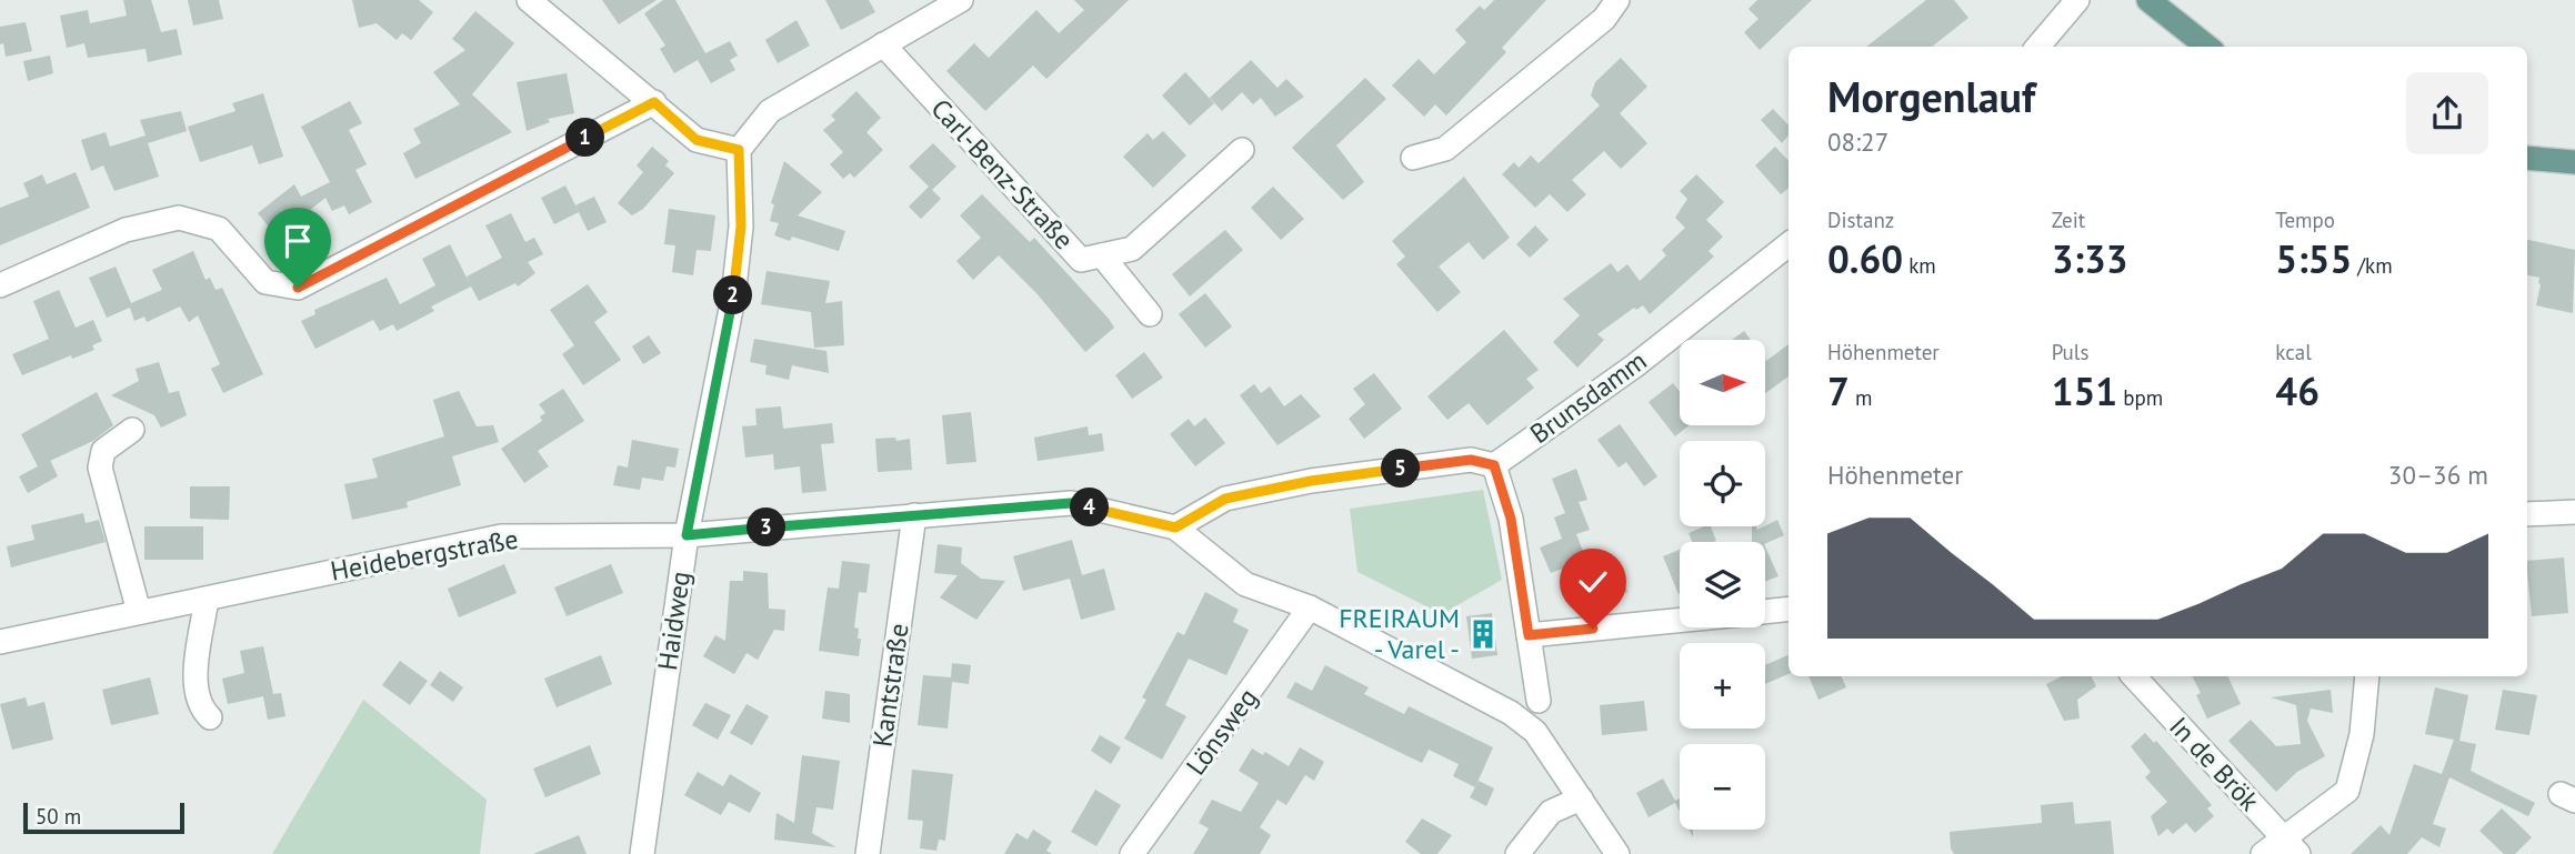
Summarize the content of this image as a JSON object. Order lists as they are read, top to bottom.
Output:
{
  "streets": {
    "street": [
      "Carl-Benz-Straße",
      "Brunsdamm",
      "Heidebergstraße",
      "Haidweg",
      "Kantstraße",
      "Lönsweg",
      "In de Brök"
    ]
  },
  "crossings": [
    ["Heidebergstraße", "Haidweg"],
    ["Heidebergstraße", "Kantstraße"],
    ["Heidebergstraße", "Lönsweg"]
  ],
  "places": {
    "building": ["FREIRAUM - Varel -"]
  },
  "scale_bar": "50 m",
  "north": "right",
  "page": {
    "heading": ["Morgenlauf", "08:27"],
    "pins": [
      "1",
      "2",
      "5",
      "4",
      "3"
    ],
    "stats": [
      ["Distanz", "0.60 km"],
      ["Zeit", "3:33"],
      ["Tempo", "5:55 /km"],
      ["Höhenmeter", "7 m"],
      ["Puls", "151 bpm"],
      ["kcal", "46"]
    ],
    "map_buttons": ["+", "−"],
    "chart": ["Höhenmeter", "30–36 m"],
    "scale": "50 m"
  }
}
